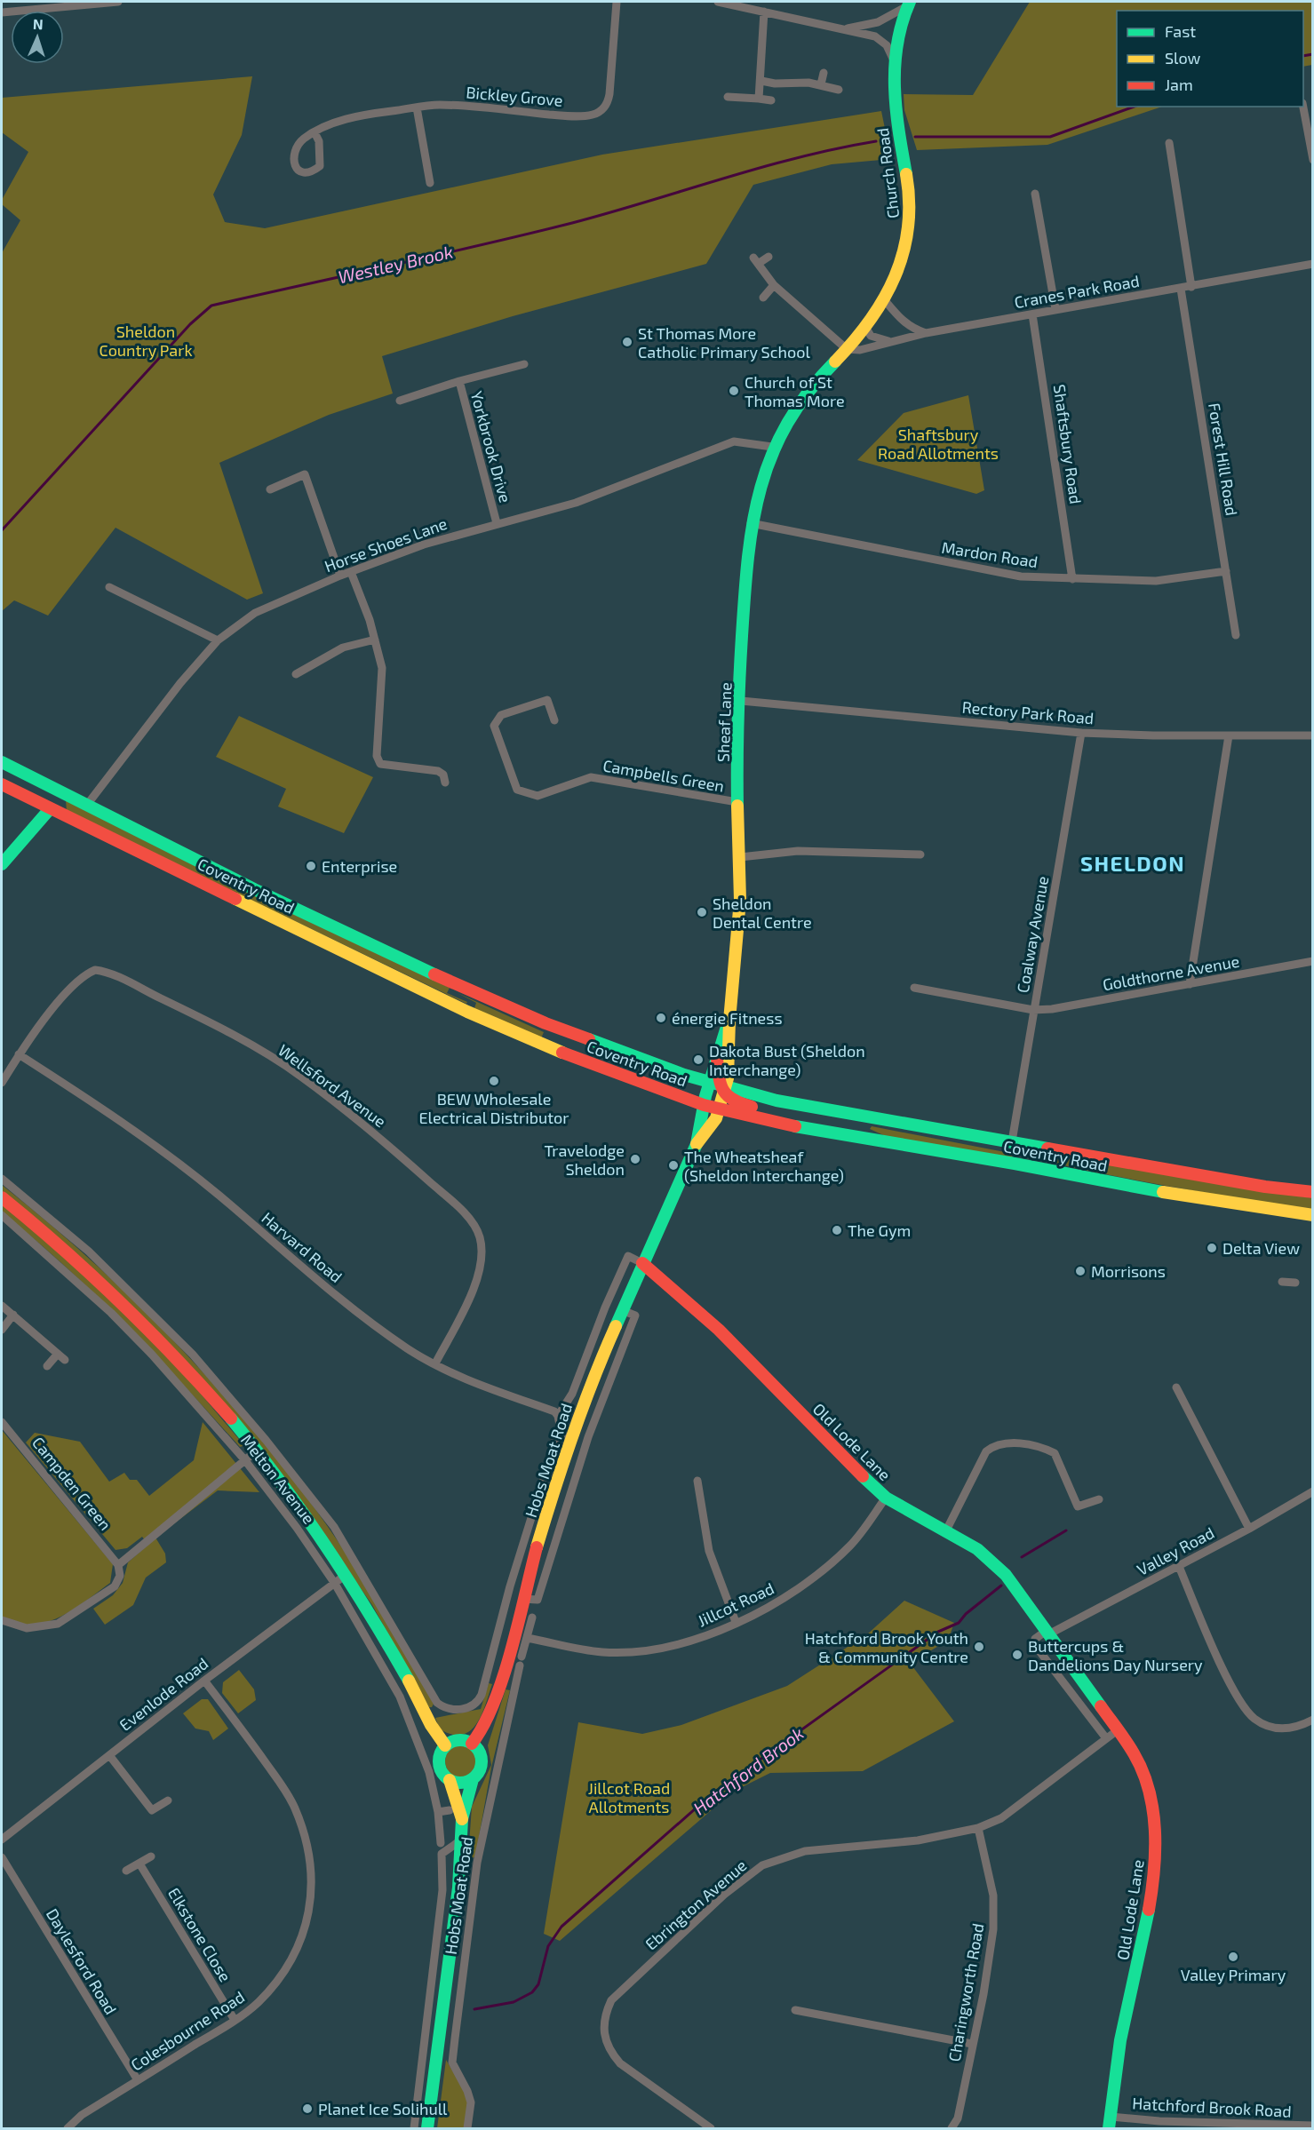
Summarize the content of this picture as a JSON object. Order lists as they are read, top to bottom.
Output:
{
  "streets": {
    "main road": [
      "Church Road",
      "Sheaf Lane",
      "Coventry Road",
      "Old Lode Lane",
      "Hobs Moat Road",
      "Melton Avenue"
    ],
    "street": [
      "Bickley Grove",
      "Cranes Park Road",
      "Shaftsbury Road",
      "Yorkbrook Drive",
      "Forest Hill Road",
      "Horse Shoes Lane",
      "Mardon Road",
      "Rectory Park Road",
      "Campbells Green",
      "Coalway Avenue",
      "Goldthorne Avenue",
      "Wellsford Avenue",
      "Harvard Road",
      "Campden Green",
      "Valley Road",
      "Jillcot Road",
      "Evenlode Road",
      "Ebrington Avenue",
      "Elkstone Close",
      "Daylesford Road",
      "Charingworth Road",
      "Colesbourne Road",
      "Hatchford Brook Road"
    ]
  },
  "crossings": [
    ["Church Road", "Cranes Park Road"],
    ["Church Road", "Sheaf Lane"],
    ["Cranes Park Road", "Shaftsbury Road"],
    ["Cranes Park Road", "Forest Hill Road"],
    ["Shaftsbury Road", "Mardon Road"],
    ["Yorkbrook Drive", "Horse Shoes Lane"],
    ["Forest Hill Road", "Mardon Road"],
    ["Horse Shoes Lane", "Sheaf Lane"],
    ["Horse Shoes Lane", "Coventry Road"],
    ["Mardon Road", "Sheaf Lane"],
    ["Rectory Park Road", "Sheaf Lane"],
    ["Rectory Park Road", "Coalway Avenue"],
    ["Sheaf Lane", "Campbells Green"],
    ["Sheaf Lane", "Coventry Road"],
    ["Sheaf Lane", "Hobs Moat Road"],
    ["Coventry Road", "Coalway Avenue"],
    ["Coventry Road", "Hobs Moat Road"],
    ["Coalway Avenue", "Goldthorne Avenue"],
    ["Wellsford Avenue", "Harvard Road"],
    ["Harvard Road", "Hobs Moat Road"],
    ["Old Lode Lane", "Hobs Moat Road"],
    ["Old Lode Lane", "Valley Road"],
    ["Old Lode Lane", "Jillcot Road"],
    ["Old Lode Lane", "Ebrington Avenue"],
    ["Old Lode Lane", "Hatchford Brook Road"],
    ["Hobs Moat Road", "Melton Avenue"],
    ["Hobs Moat Road", "Jillcot Road"],
    ["Melton Avenue", "Evenlode Road"],
    ["Evenlode Road", "Colesbourne Road"],
    ["Ebrington Avenue", "Charingworth Road"],
    ["Elkstone Close", "Colesbourne Road"],
    ["Daylesford Road", "Colesbourne Road"]
  ],
  "districts": ["SHELDON"],
  "water": ["Westley Brook", "Hatchford Brook"],
  "parks": ["Sheldon Country Park", "Shaftsbury Road Allotments", "Jillcot Road Allotments"],
  "places": [
    "St Thomas More Catholic Primary School",
    "Church of St Thomas More",
    "Enterprise",
    "Sheldon Dental Centre",
    "énergie Fitness",
    "Dakota Bust (Sheldon Interchange)",
    "BEW Wholesale Electrical Distributor",
    "Travelodge Sheldon",
    "The Wheatsheaf (Sheldon Interchange)",
    "The Gym",
    "Delta View",
    "Morrisons",
    "Hatchford Brook Youth & Community Centre",
    "Buttercups & Dandelions Day Nursery",
    "Valley Primary",
    "Planet Ice Solihull"
  ],
  "legend": ["Fast", "Slow", "Jam"],
  "north": "top"
}
